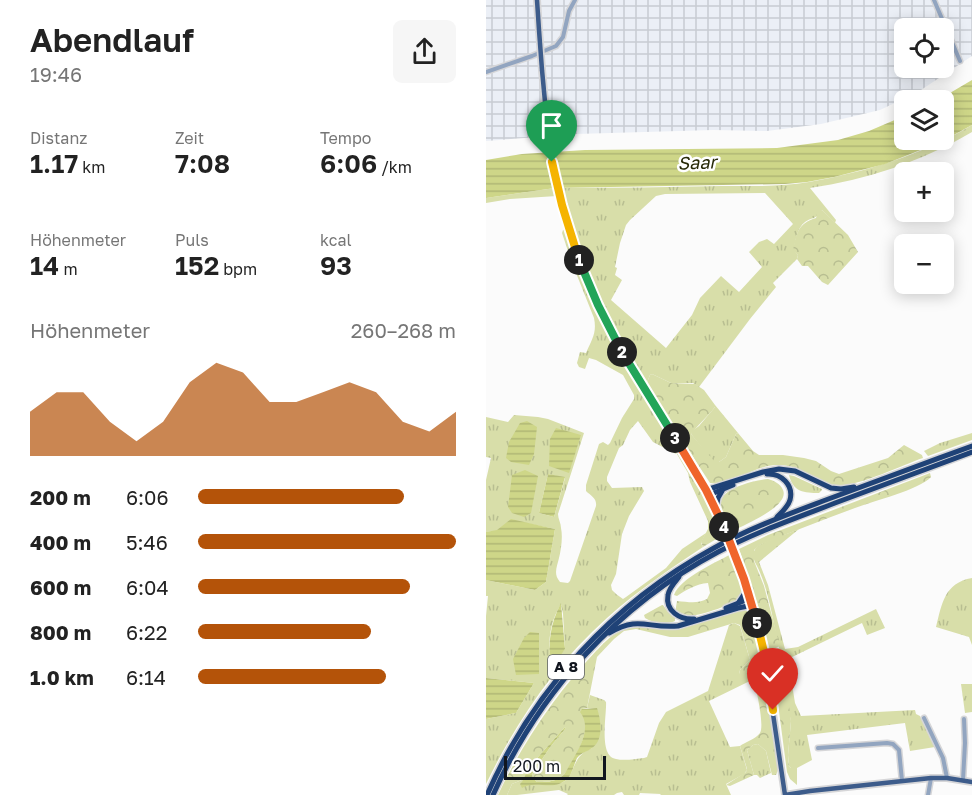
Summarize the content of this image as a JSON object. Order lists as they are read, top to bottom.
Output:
{
  "streets": {
    "highway": ["A 8"]
  },
  "water": ["Saar"],
  "scale_bar": "200 m",
  "page": {
    "heading": ["Abendlauf", "19:46"],
    "map_buttons": ["+", "−"],
    "stats": [
      ["Distanz", "1.17 km"],
      ["Zeit", "7:08"],
      ["Tempo", "6:06 /km"],
      ["Höhenmeter", "14 m"],
      ["Puls", "152 bpm"],
      ["kcal", "93"]
    ],
    "pins": [
      "1",
      "2",
      "3",
      "4",
      "5"
    ],
    "chart": ["Höhenmeter", "260–268 m"],
    "list": [
      {
        "name": "200 m",
        "note": "6:06"
      },
      {
        "name": "400 m",
        "note": "5:46"
      },
      {
        "name": "600 m",
        "note": "6:04"
      },
      {
        "name": "800 m",
        "note": "6:22"
      },
      {
        "name": "1.0 km",
        "note": "6:14"
      }
    ],
    "scale": "200 m"
  }
}
